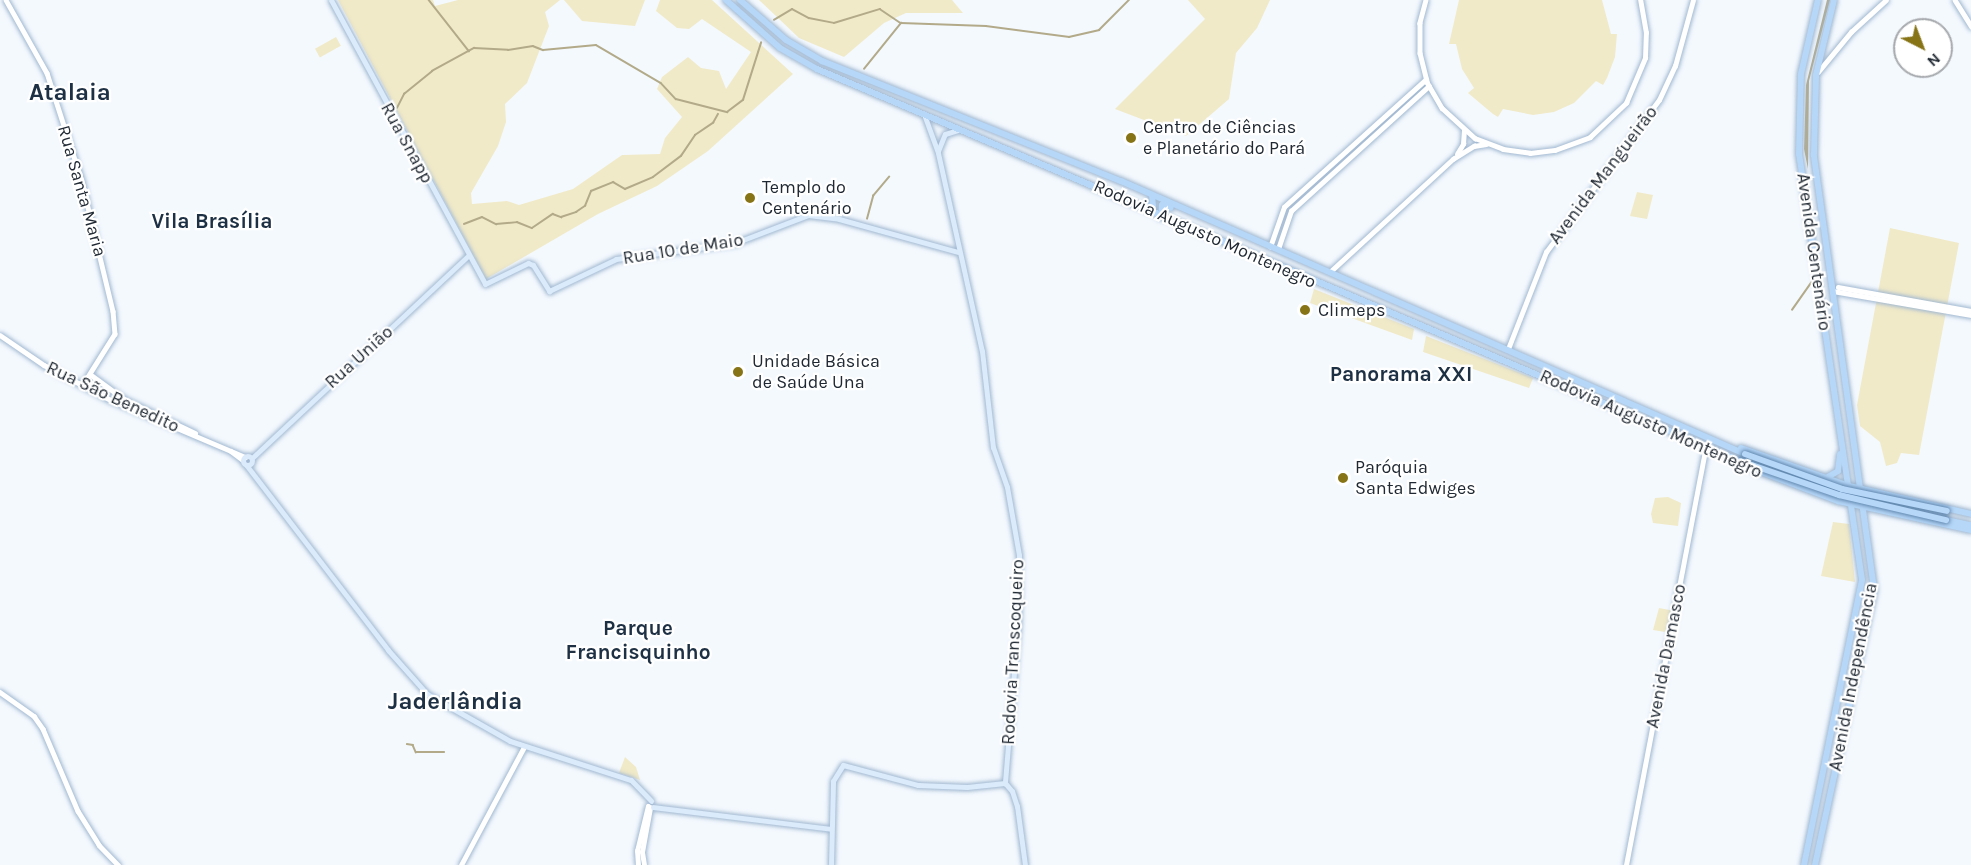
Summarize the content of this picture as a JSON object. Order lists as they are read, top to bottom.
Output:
{
  "streets": {
    "main road": [
      "Rua Snapp",
      "Rodovia Augusto Montenegro",
      "Rua 10 de Maio",
      "Avenida Centenário",
      "Rua União",
      "Rodovia Transcoqueiro",
      "Avenida Independência"
    ],
    "street": [
      "Avenida Mangueirão",
      "Rua Santa Maria",
      "Rua São Benedito",
      "Avenida Damasco"
    ]
  },
  "crossings": [
    ["Rua Snapp", "Rua 10 de Maio"],
    ["Rua Snapp", "Rua União"],
    ["Avenida Mangueirão", "Rodovia Augusto Montenegro"],
    ["Rua Santa Maria", "Rua São Benedito"],
    ["Rodovia Augusto Montenegro", "Avenida Centenário"],
    ["Rodovia Augusto Montenegro", "Rodovia Transcoqueiro"],
    ["Rodovia Augusto Montenegro", "Avenida Damasco"],
    ["Rodovia Augusto Montenegro", "Avenida Independência"],
    ["Rua 10 de Maio", "Rodovia Transcoqueiro"],
    ["Avenida Centenário", "Avenida Independência"],
    ["Rua União", "Rua São Benedito"]
  ],
  "districts": [
    "Atalaia",
    "Vila Brasília",
    "Panorama XXI",
    "Parque Francisquinho",
    "Jaderlândia"
  ],
  "places": [
    "Centro de Ciências e Planetário do Pará",
    "Templo do Centenário",
    "Climeps",
    "Unidade Básica de Saúde Una",
    "Paróquia Santa Edwiges"
  ],
  "north": "bottom right"
}
